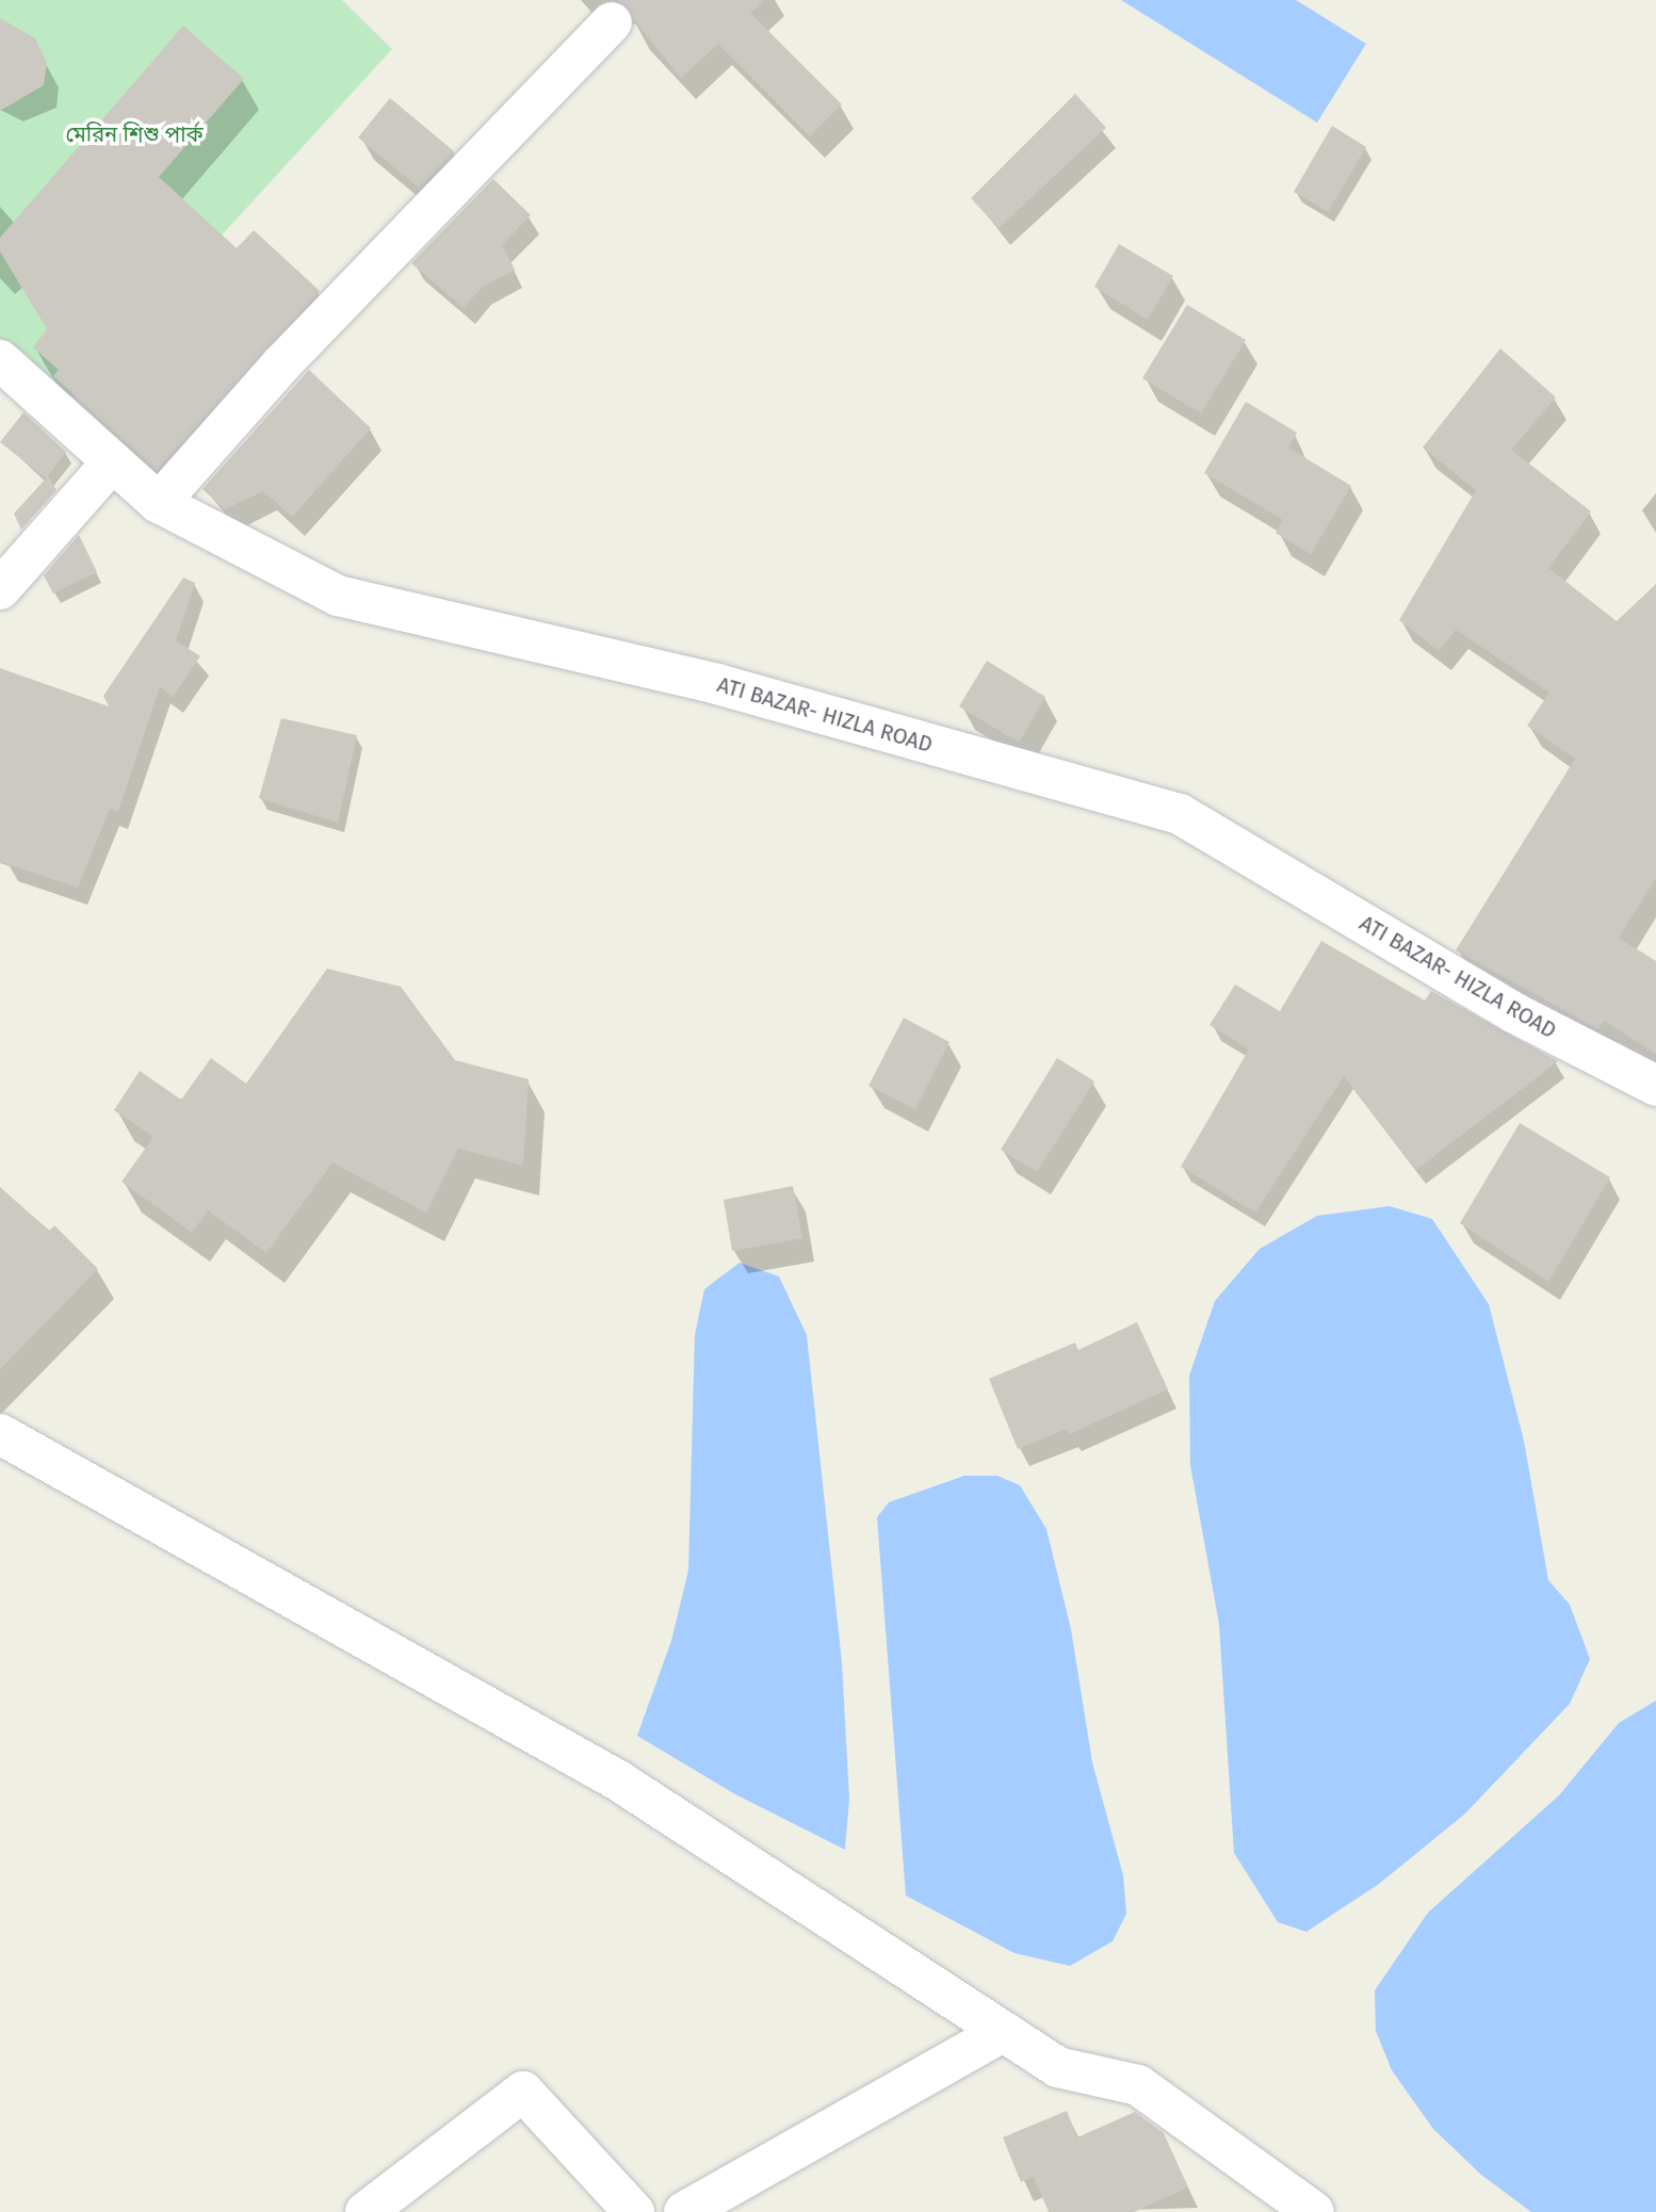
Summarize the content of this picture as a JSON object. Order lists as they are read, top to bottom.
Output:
{
  "streets": {
    "street": ["ATI BAZAR- HIZLA ROAD"]
  },
  "parks": ["মেরিন শিশু পার্ক"]
}
